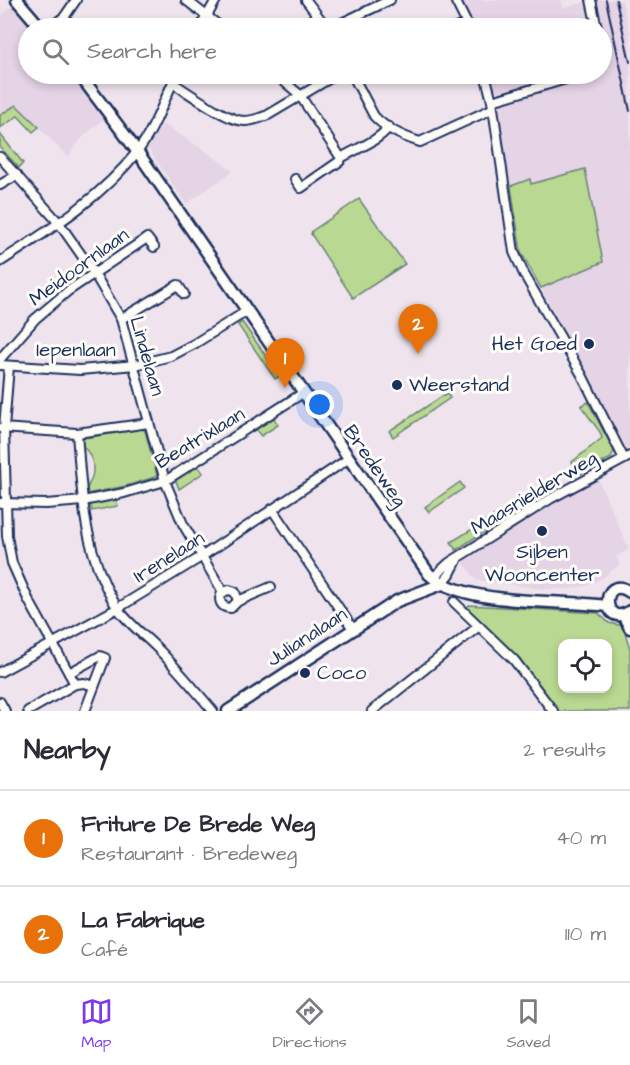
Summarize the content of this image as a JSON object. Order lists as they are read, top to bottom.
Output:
{
  "streets": {
    "street": [
      "Meidoornlaan",
      "Iepenlaan",
      "Lindelaan",
      "Beatrixlaan",
      "Bredeweg",
      "Maasnielderweg",
      "Irenelaan",
      "Julianalaan"
    ]
  },
  "crossings": [
    ["Meidoornlaan", "Lindelaan"],
    ["Iepenlaan", "Lindelaan"],
    ["Iepenlaan", "Bredeweg"],
    ["Lindelaan", "Beatrixlaan"],
    ["Lindelaan", "Irenelaan"],
    ["Beatrixlaan", "Bredeweg"],
    ["Bredeweg", "Maasnielderweg"],
    ["Bredeweg", "Irenelaan"],
    ["Bredeweg", "Julianalaan"],
    ["Maasnielderweg", "Julianalaan"]
  ],
  "places": [
    "Het Goed",
    "Weerstand",
    "Sijben Wooncenter",
    "Coco"
  ],
  "page": {
    "search": "Search here",
    "pins": ["2", "1"],
    "heading": ["Nearby", "2 results"],
    "list": [
      {
        "mark": "1",
        "name": "Friture De Brede Weg",
        "note": "Restaurant · Bredeweg",
        "value": "40 m"
      },
      {
        "mark": "2",
        "name": "La Fabrique",
        "note": "Café",
        "value": "110 m"
      }
    ],
    "nav": ["Map", "Directions", "Saved"]
  }
}
